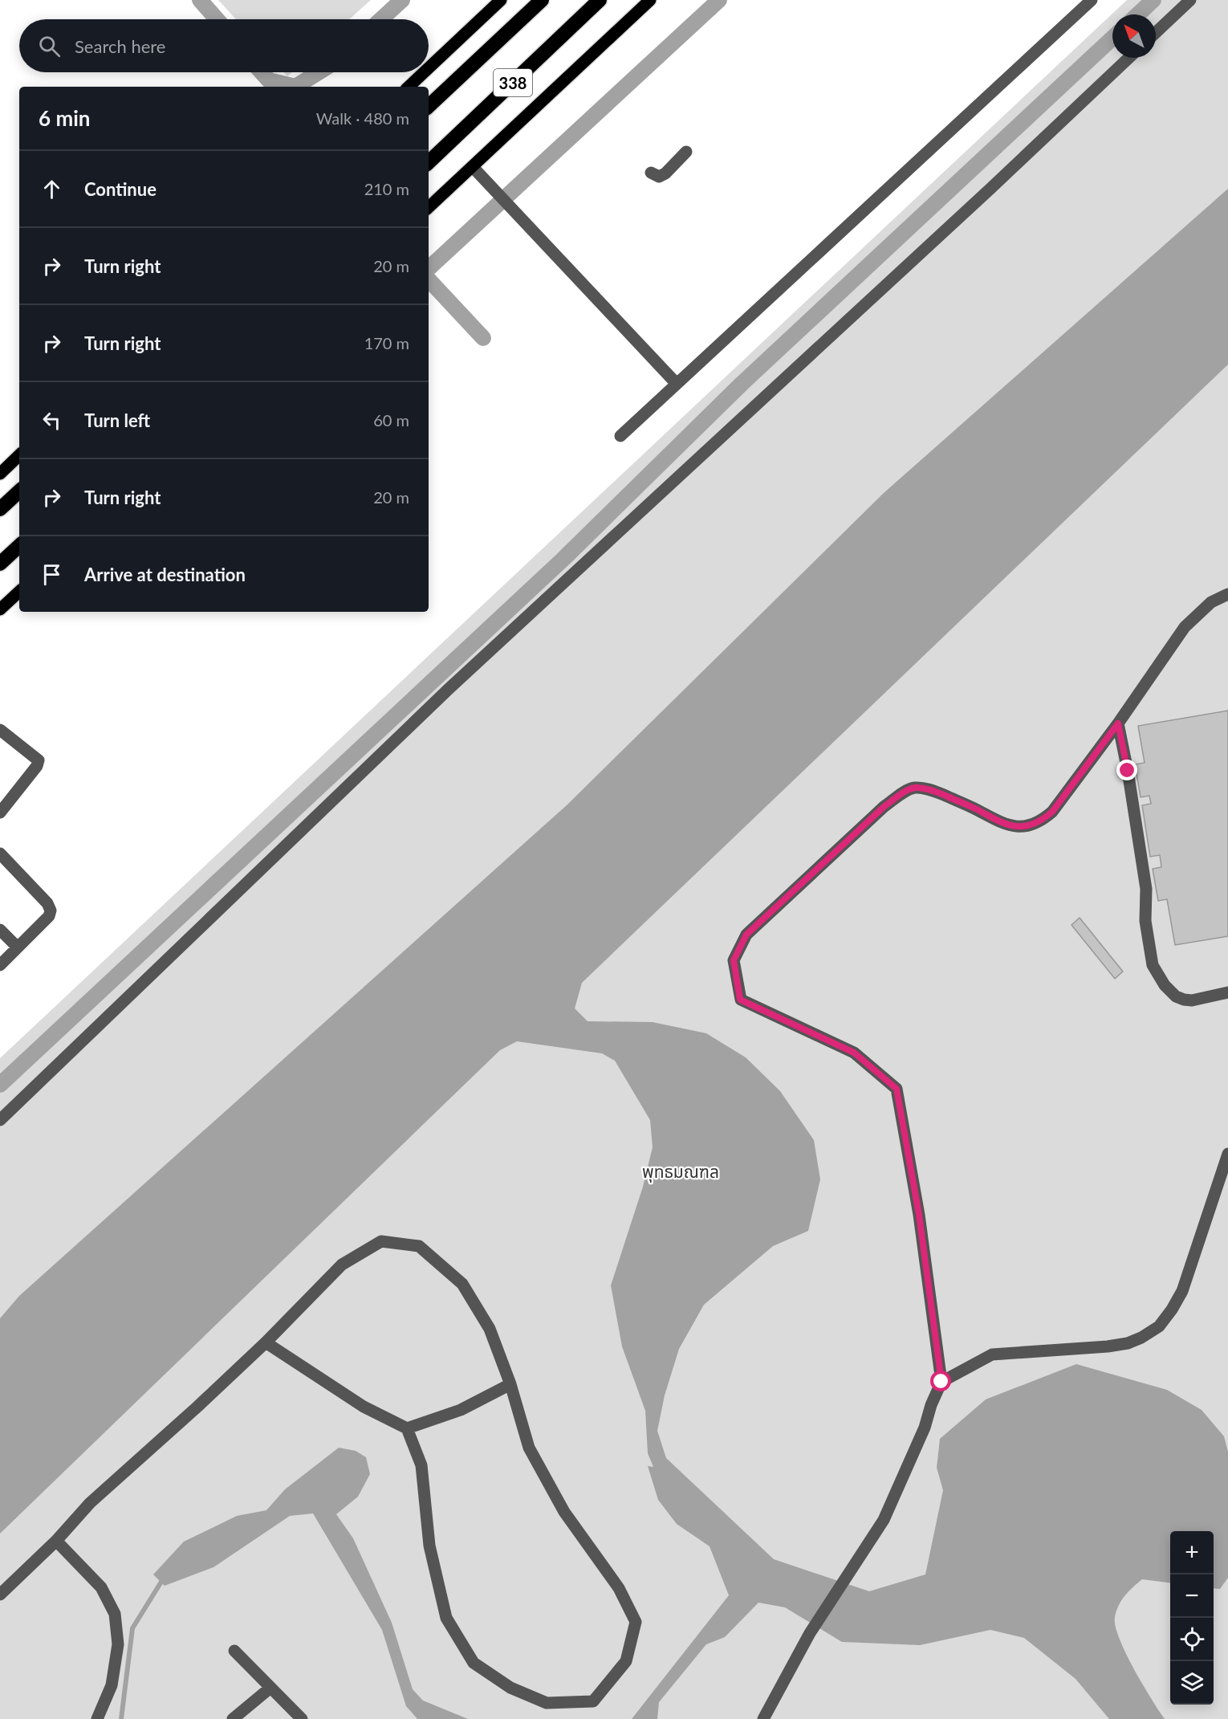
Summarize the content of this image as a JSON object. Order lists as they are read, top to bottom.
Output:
{
  "streets": {
    "highway": ["338"]
  },
  "parks": ["พุทธมณฑล"],
  "north": "top left",
  "page": {
    "search": "Search here",
    "heading": ["6 min", "Walk · 480 m"],
    "list": [
      ["Continue", "210 m"],
      ["Turn right", "20 m"],
      ["Turn right", "170 m"],
      ["Turn left", "60 m"],
      ["Turn right", "20 m"],
      "Arrive at destination"
    ],
    "map_buttons": ["+", "−"]
  }
}
